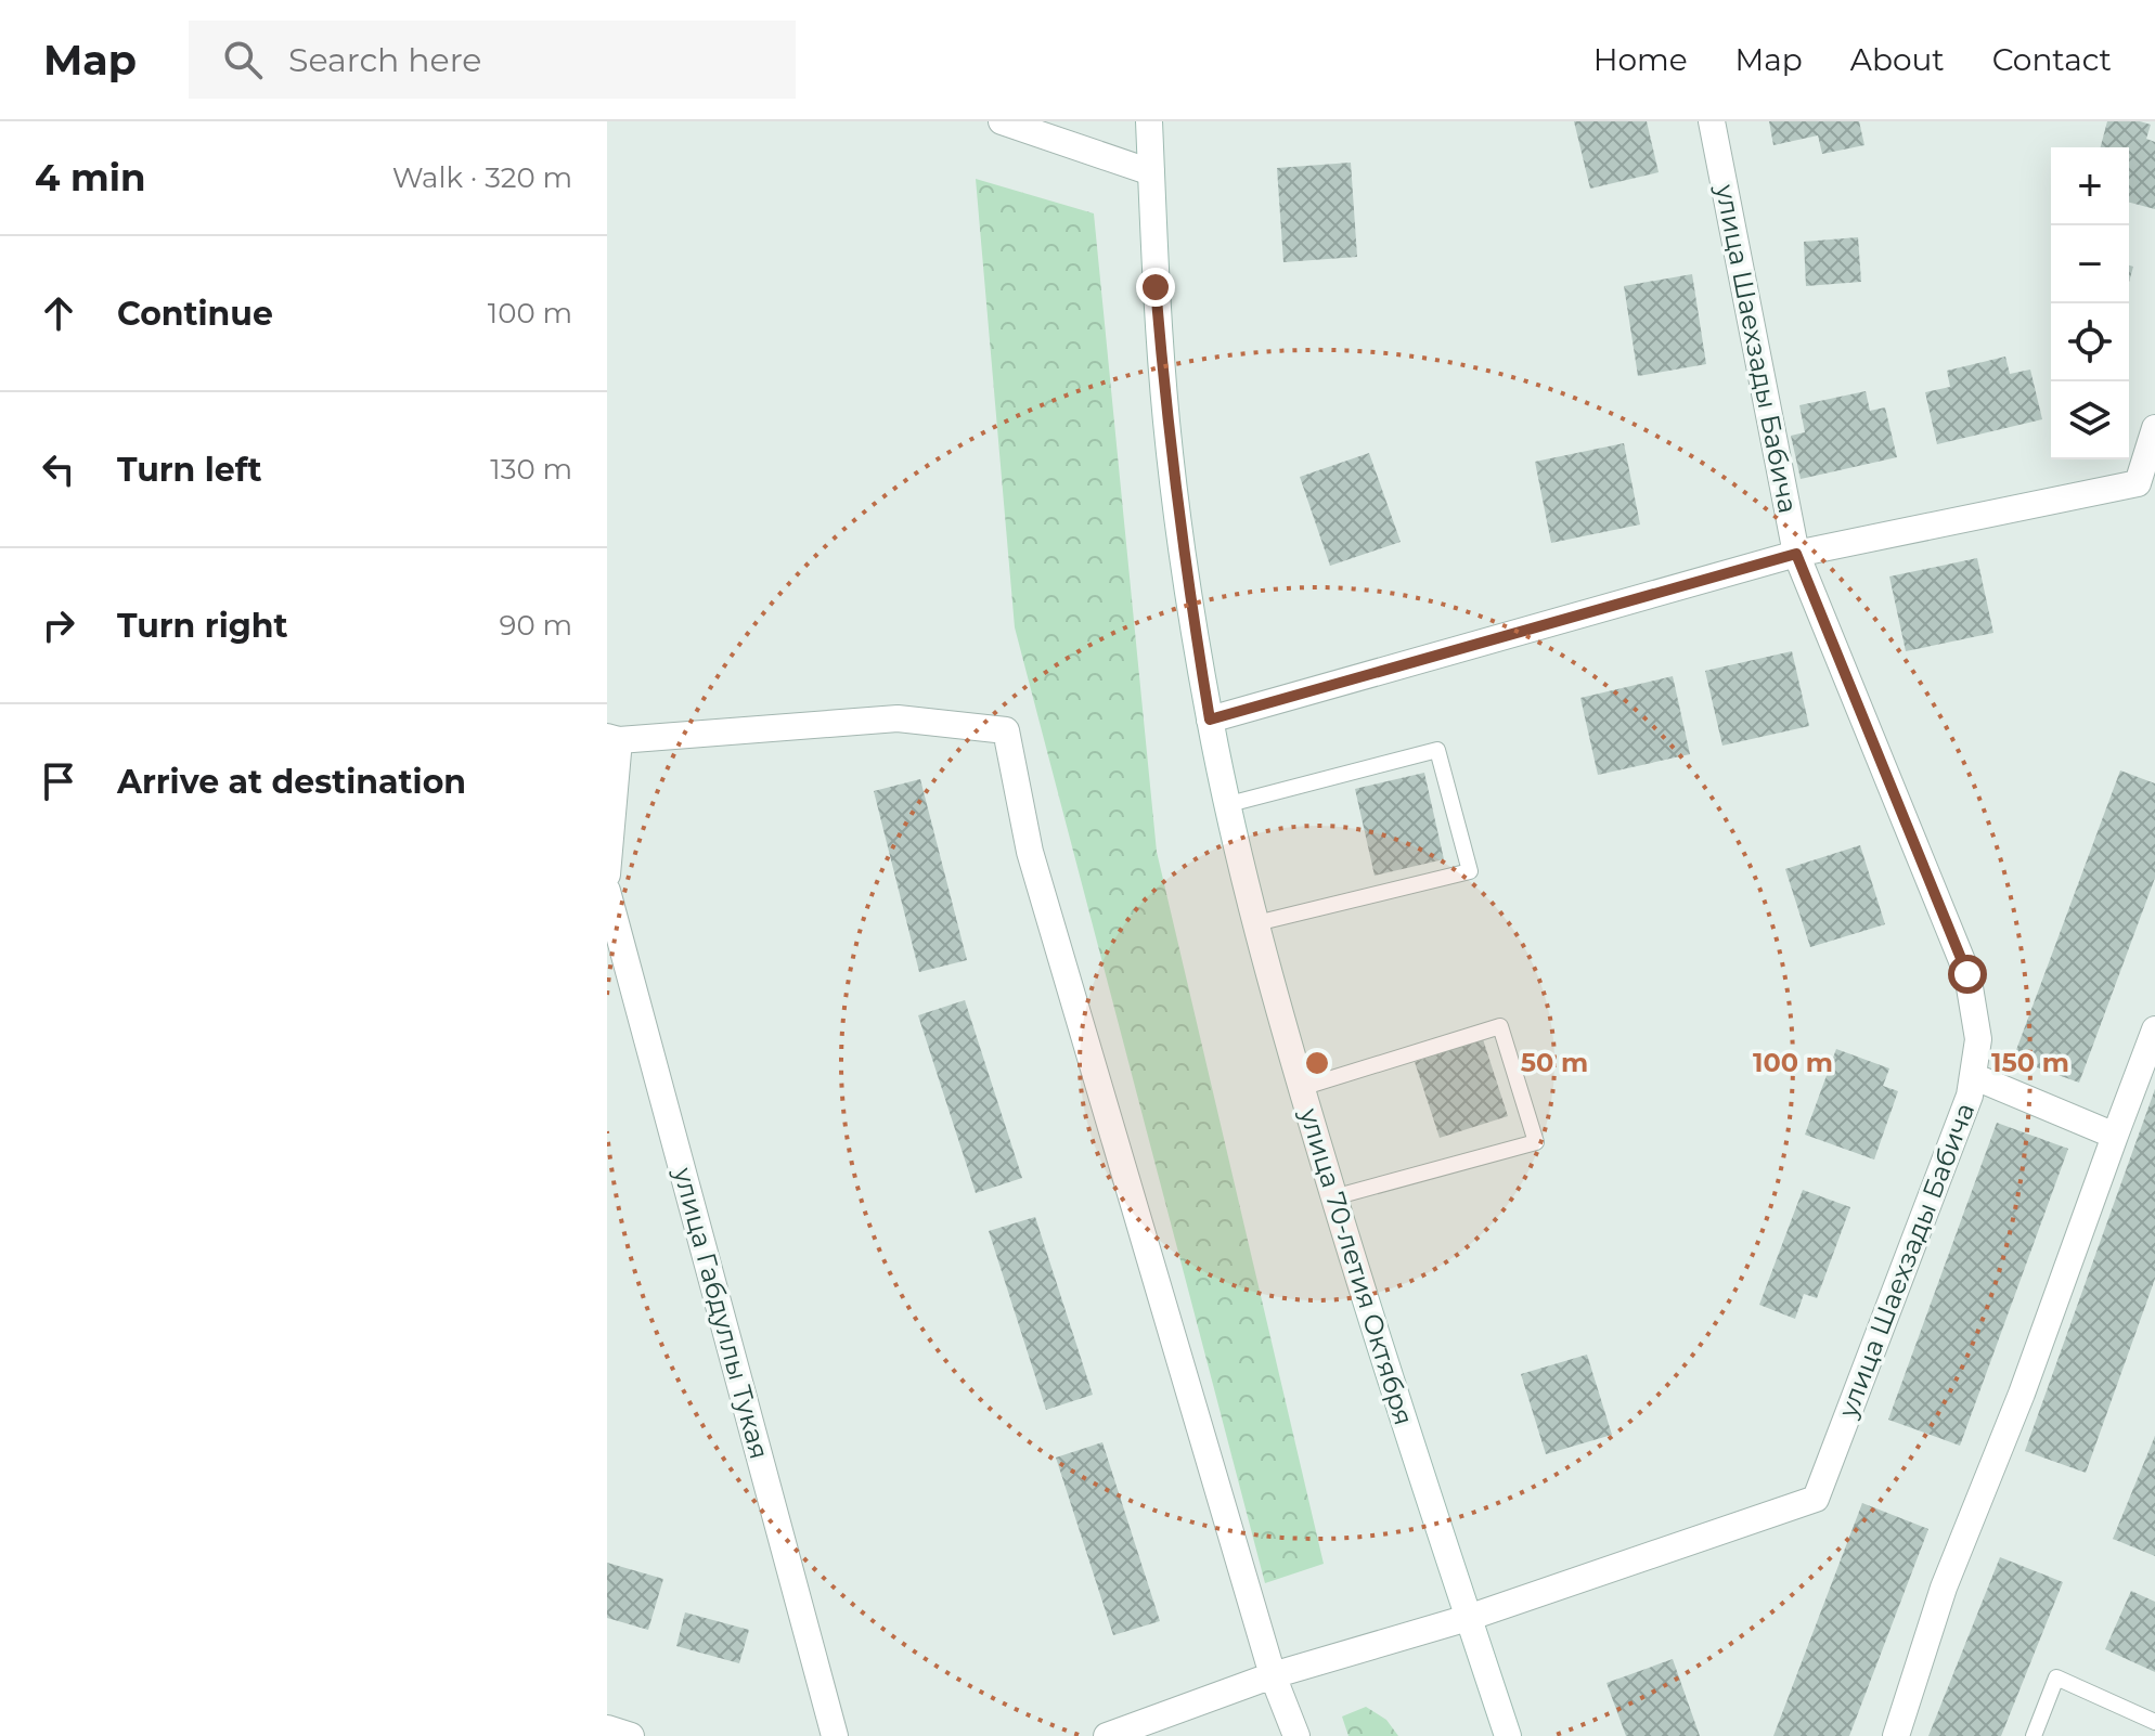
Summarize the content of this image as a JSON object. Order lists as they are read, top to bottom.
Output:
{
  "streets": {
    "street": ["улица Шаехзады Бабича", "улица 70-летия Октября", "улица Габдуллы Тукая"]
  },
  "crossings": [
    ["улица Шаехзады Бабича", "улица 70-летия Октября"]
  ],
  "page": {
    "header": "Map",
    "search": "Search here",
    "nav": [
      "Home",
      "Map",
      "About",
      "Contact"
    ],
    "heading": ["4 min", "Walk · 320 m"],
    "map_buttons": ["+", "−"],
    "list": [
      ["Continue", "100 m"],
      ["Turn left", "130 m"],
      ["Turn right", "90 m"],
      "Arrive at destination"
    ]
  },
  "rings": ["50 m", "100 m", "150 m"]
}
